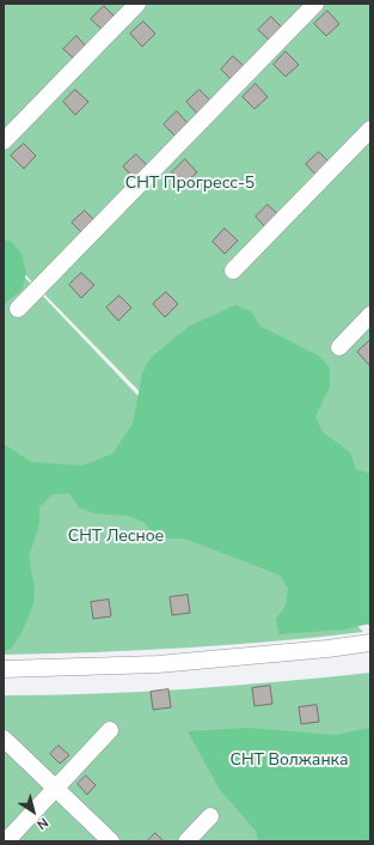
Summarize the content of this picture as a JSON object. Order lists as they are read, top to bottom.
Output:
{
  "parks": ["СНТ Прогресс-5", "СНТ Лесное", "СНТ Волжанка"],
  "north": "bottom right"
}
